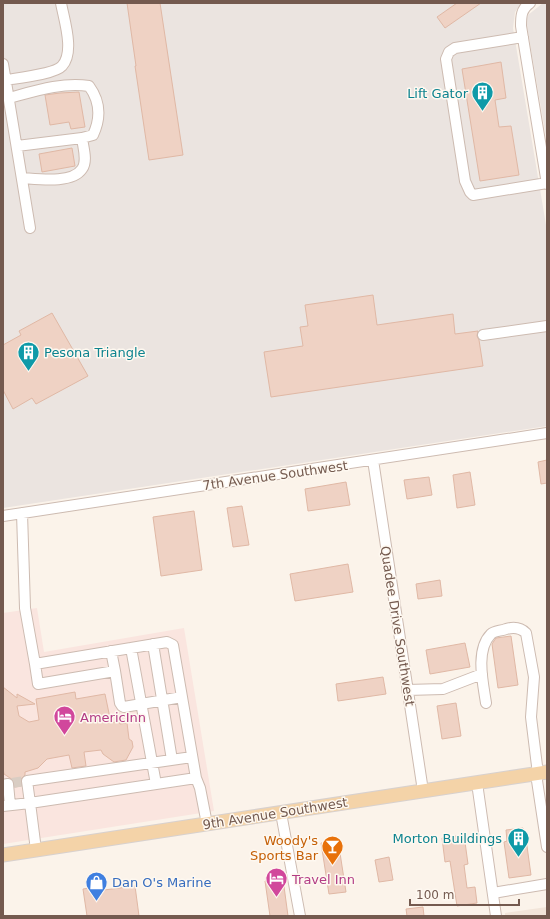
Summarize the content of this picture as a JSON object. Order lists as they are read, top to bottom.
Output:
{
  "streets": {
    "main road": ["9th Avenue Southwest"],
    "street": ["7th Avenue Southwest", "Quadee Drive Southwest"]
  },
  "crossings": [
    ["7th Avenue Southwest", "Quadee Drive Southwest"],
    ["Quadee Drive Southwest", "9th Avenue Southwest"]
  ],
  "places": {
    "building": ["Lift Gator", "Pesona Triangle", "Morton Buildings"],
    "hotel": ["AmericInn", "Travel Inn"],
    "bar": ["Woody's Sports Bar"],
    "shop": ["Dan O's Marine"]
  },
  "scale_bar": "100 m"
}
